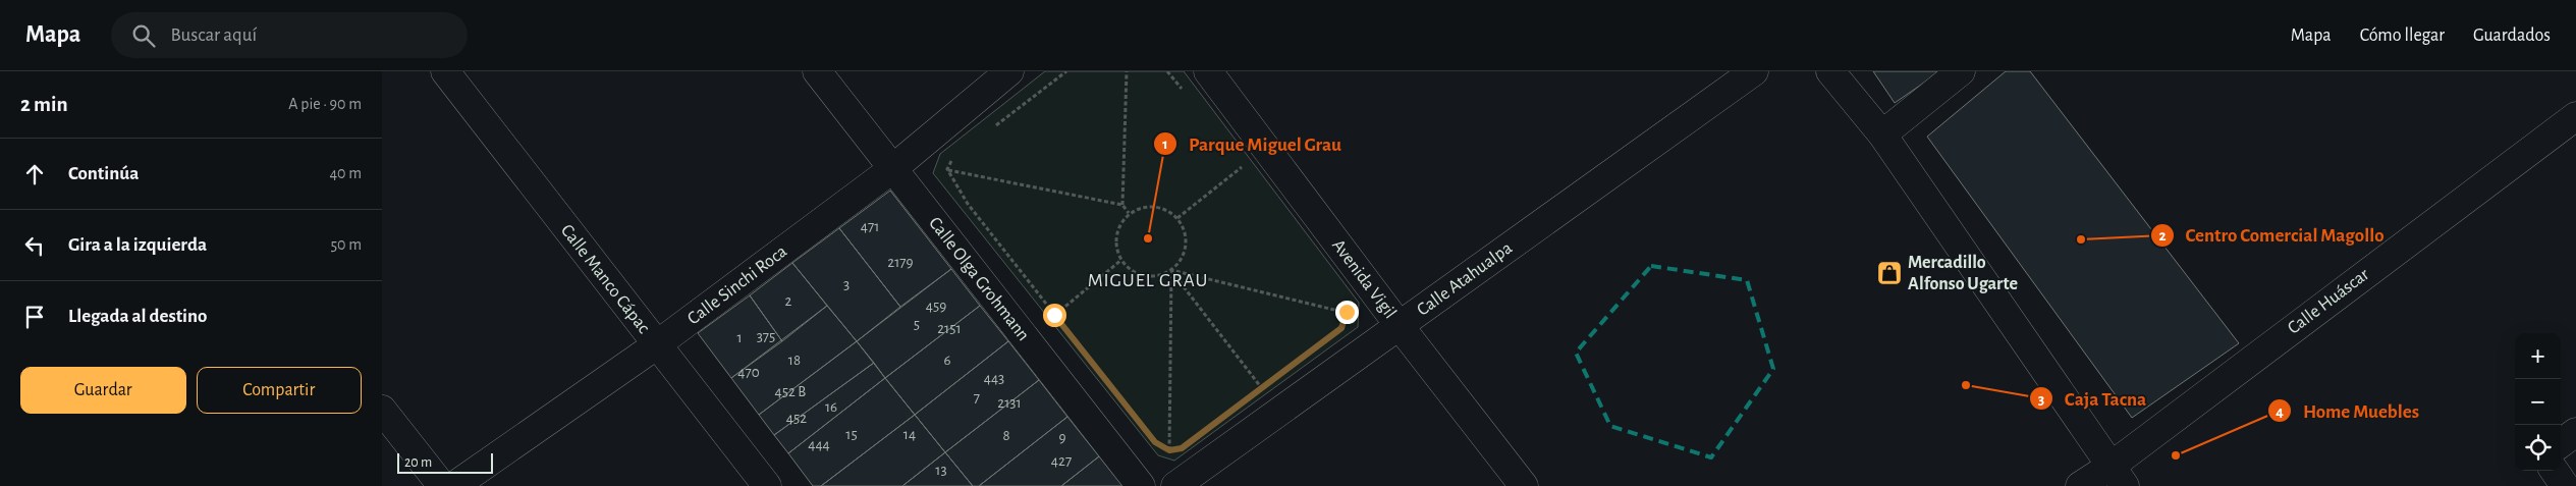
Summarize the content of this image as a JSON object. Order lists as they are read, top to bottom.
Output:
{
  "streets": {
    "street": [
      "Calle Manco Cápac",
      "Calle Olga Grohmann",
      "Avenida Vigil",
      "Calle Atahualpa",
      "Calle Sinchi Roca",
      "Calle Huáscar"
    ]
  },
  "crossings": [
    ["Calle Manco Cápac", "Calle Sinchi Roca"],
    ["Calle Olga Grohmann", "Calle Sinchi Roca"],
    ["Avenida Vigil", "Calle Atahualpa"]
  ],
  "districts": ["MIGUEL GRAU"],
  "places": {
    "other": [
      "Parque Miguel Grau",
      "Centro Comercial Magollo",
      "Caja Tacna",
      "Home Muebles"
    ],
    "shop": ["Mercadillo Alfonso Ugarte"]
  },
  "house_numbers": [
    "471",
    "2179",
    "3",
    "2",
    "459",
    "5",
    "2151",
    "375",
    "1",
    "18",
    "6",
    "470",
    "443",
    "452 B",
    "7",
    "2131",
    "16",
    "452",
    "15",
    "14",
    "8",
    "9",
    "444",
    "427",
    "13"
  ],
  "scale_bar": "20 m",
  "page": {
    "header": "Mapa",
    "search": "Buscar aquí",
    "nav": ["Mapa", "Cómo llegar", "Guardados"],
    "heading": ["2 min", "A pie · 90 m"],
    "list": [
      ["Continúa", "40 m"],
      ["Gira a la izquierda", "50 m"],
      "Llegada al destino"
    ],
    "map_buttons": ["+", "−"],
    "buttons": ["Guardar", "Compartir"],
    "scale": "20 m"
  }
}
